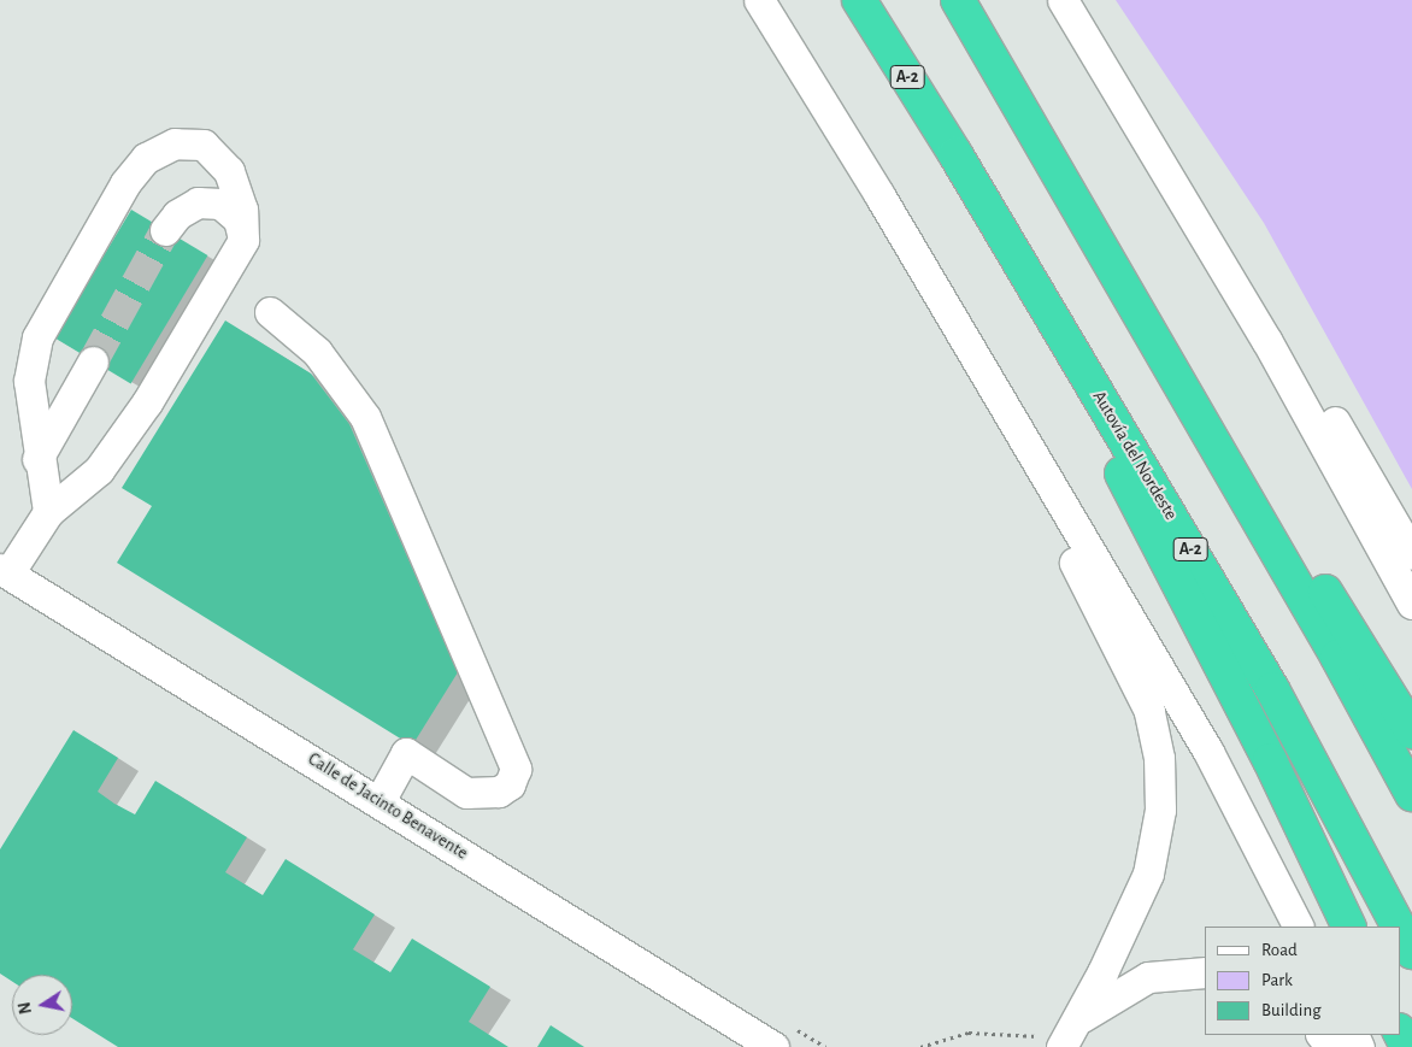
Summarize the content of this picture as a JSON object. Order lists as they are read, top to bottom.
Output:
{
  "streets": {
    "highway": ["A-2", "Autovía del Nordeste"],
    "street": ["Calle de Jacinto Benavente"]
  },
  "legend": ["Road", "Park", "Building"],
  "north": "left"
}
